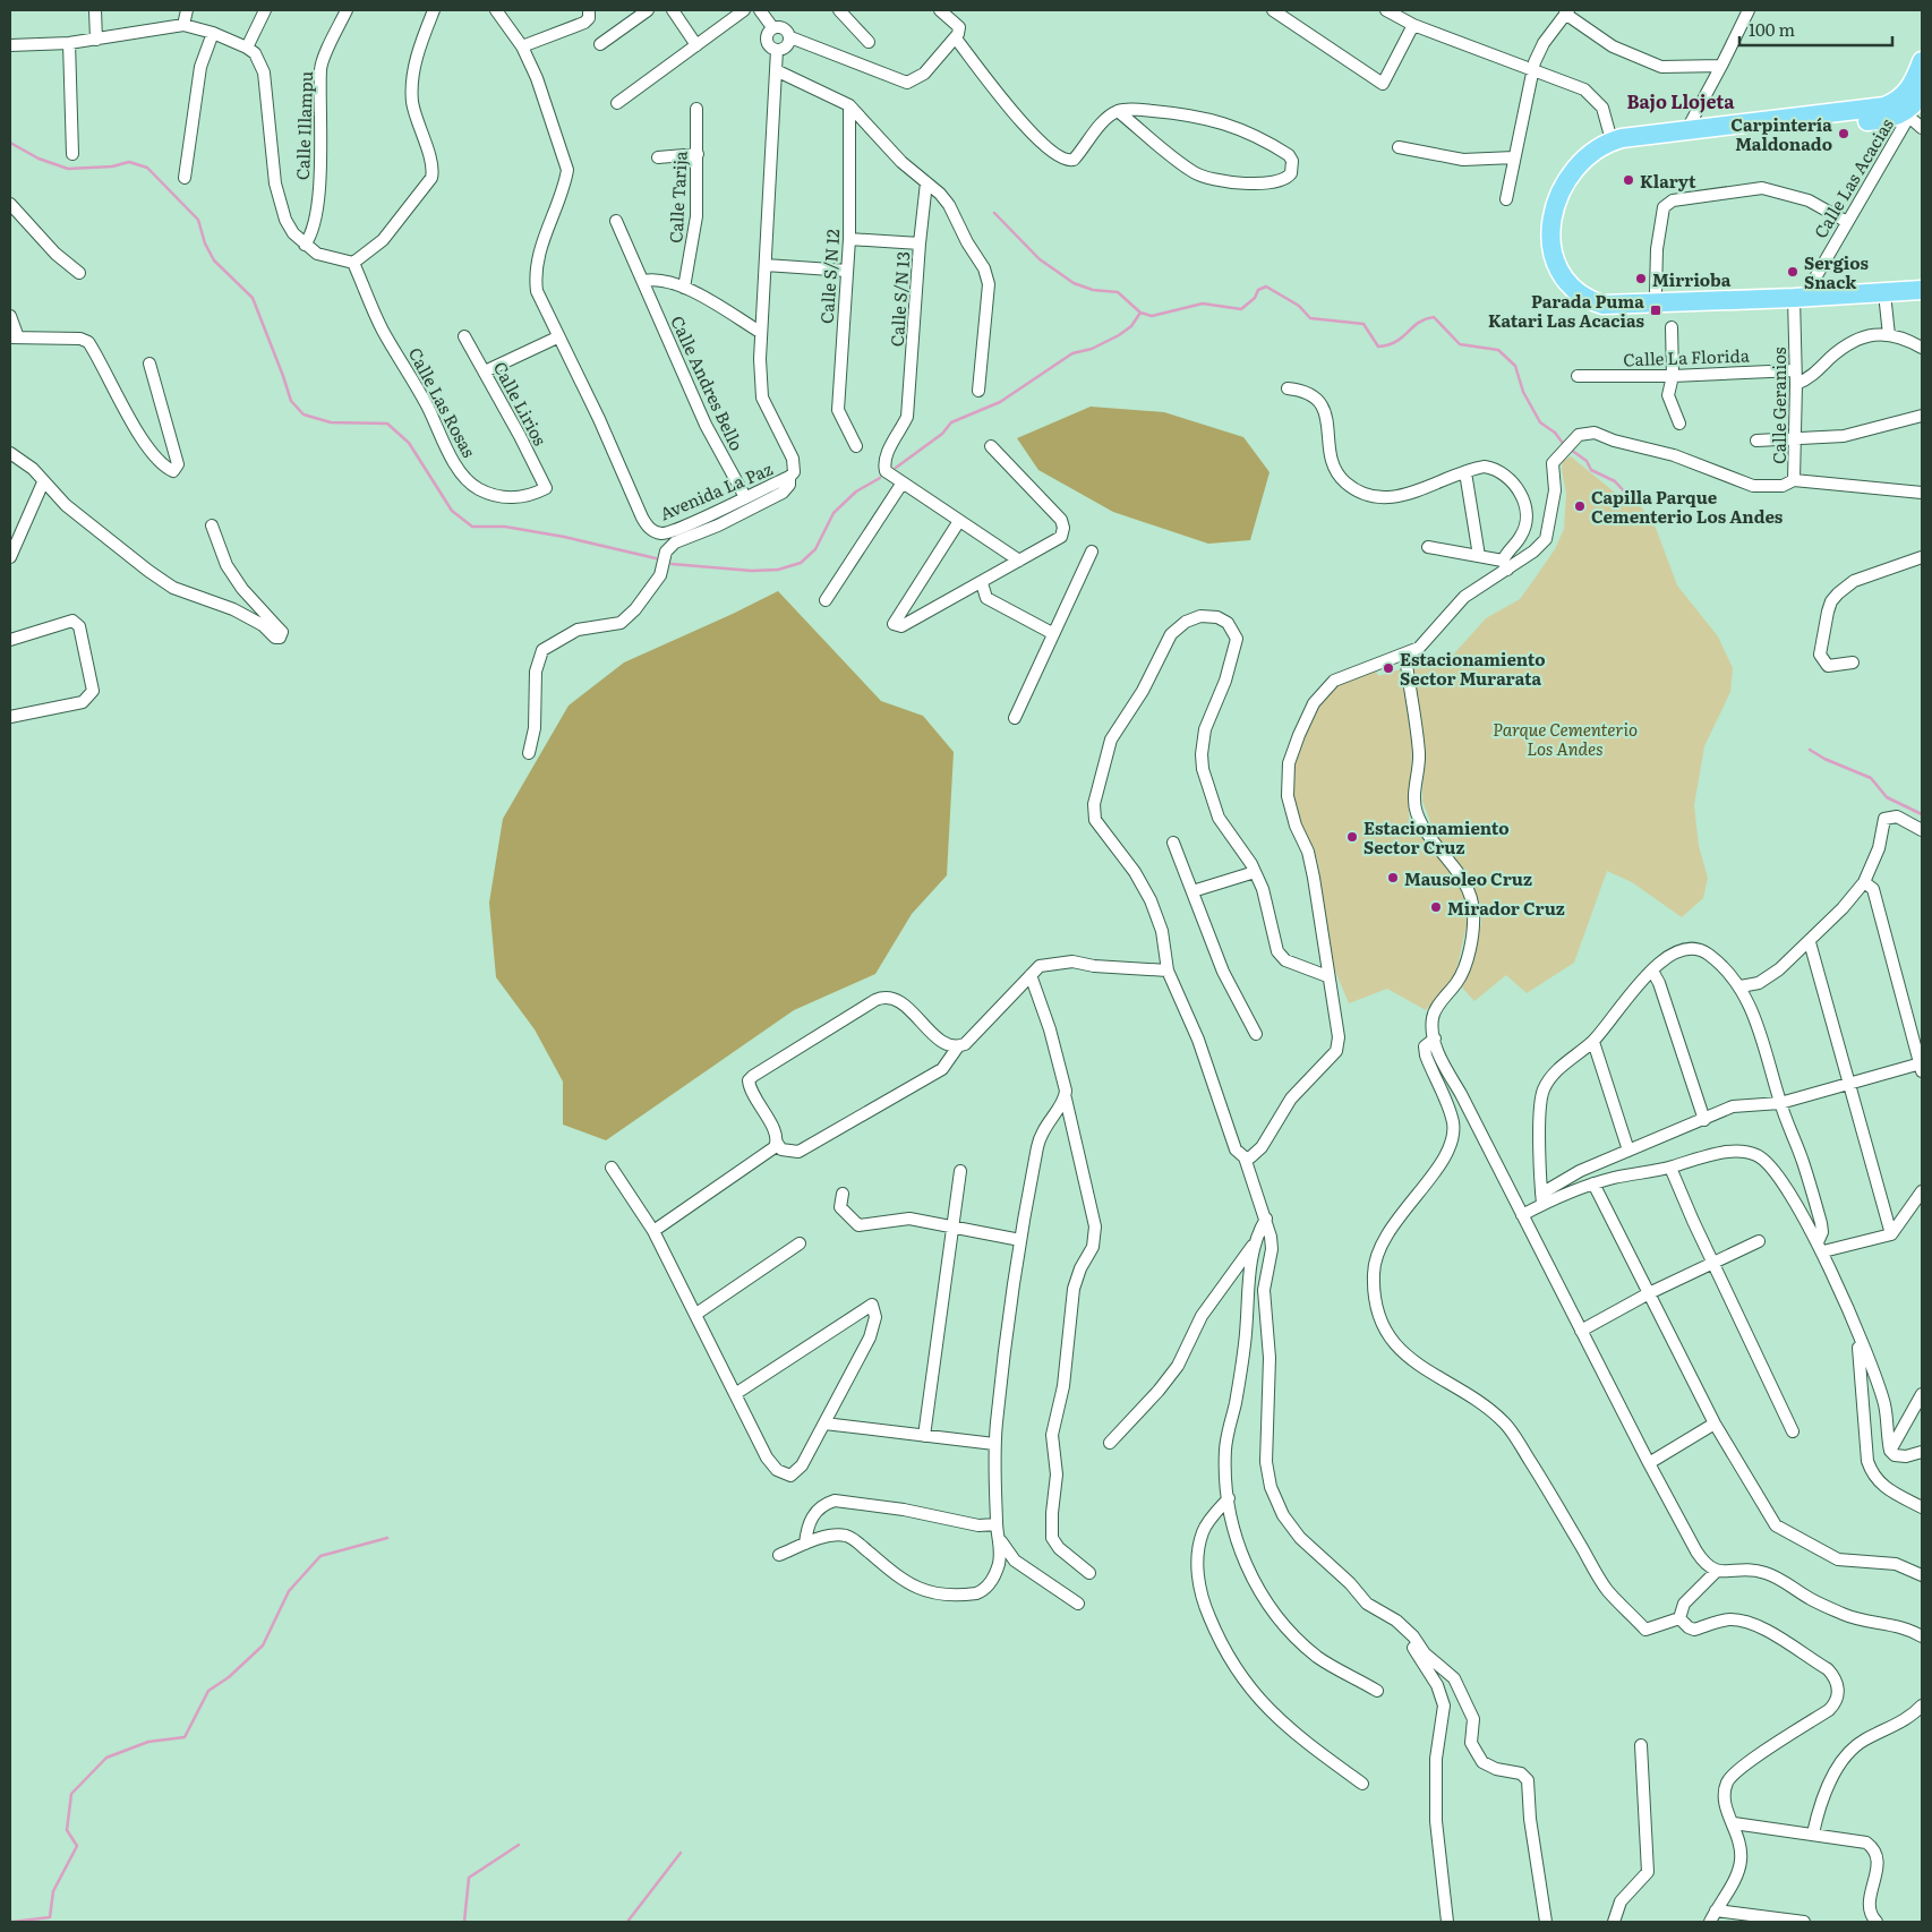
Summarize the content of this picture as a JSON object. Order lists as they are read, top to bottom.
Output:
{
  "streets": {
    "street": [
      "Calle Illampu",
      "Calle Las Acacias",
      "Calle Tarija",
      "Calle S/N 12",
      "Calle S/N 13",
      "Calle La Florida",
      "Calle Andres Bello",
      "Calle Las Rosas",
      "Calle Lirios",
      "Calle Geranios",
      "Avenida La Paz"
    ]
  },
  "crossings": [
    ["Calle Las Acacias", "Calle Geranios"],
    ["Calle La Florida", "Calle Geranios"],
    ["Calle Andres Bello", "Avenida La Paz"],
    ["Calle Las Rosas", "Calle Lirios"]
  ],
  "districts": ["Bajo Llojeta"],
  "parks": ["Parque Cementerio Los Andes"],
  "places": {
    "other": [
      "Carpintería Maldonado",
      "Klaryt",
      "Sergios Snack",
      "Mirrioba",
      "Capilla Parque Cementerio Los Andes",
      "Estacionamiento Sector Murarata",
      "Estacionamiento Sector Cruz",
      "Mausoleo Cruz",
      "Mirador Cruz"
    ],
    "transit": ["Parada Puma Katari Las Acacias"]
  },
  "scale_bar": "100 m"
}
